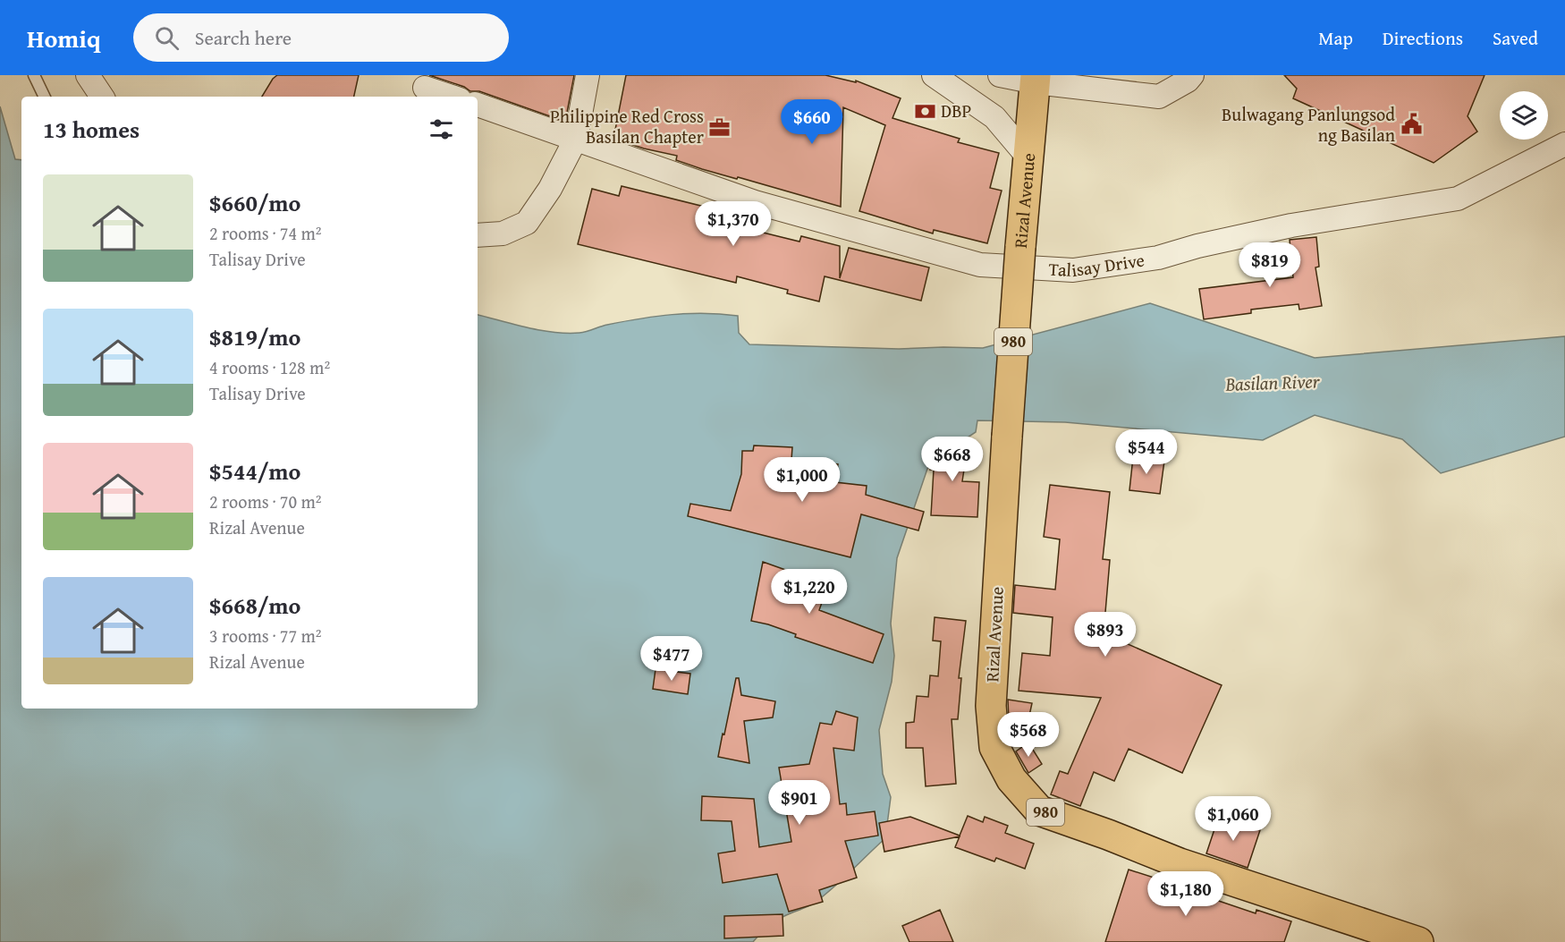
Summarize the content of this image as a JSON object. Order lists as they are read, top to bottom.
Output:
{
  "streets": {
    "main road": ["Rizal Avenue", "980"],
    "street": ["Talisay Drive"]
  },
  "water": ["Basilan River"],
  "places": {
    "bank": ["DBP"],
    "public building": ["Bulwagang Panlungsod ng Basilan"],
    "office": ["Philippine Red Cross Basilan Chapter"]
  },
  "page": {
    "header": "Homiq",
    "search": "Search here",
    "nav": ["Map", "Directions", "Saved"],
    "heading": "13 homes",
    "price": [
      "$660",
      "$1,370",
      "$819",
      "$544",
      "$668",
      "$1,000",
      "$1,220",
      "$893",
      "$477",
      "$568",
      "$901",
      "$1,060",
      "$1,180"
    ],
    "list": [
      {
        "name": "$660/mo",
        "note": "2 rooms · 74 m² · Talisay Drive"
      },
      {
        "name": "$819/mo",
        "note": "4 rooms · 128 m² · Talisay Drive"
      },
      {
        "name": "$544/mo",
        "note": "2 rooms · 70 m² · Rizal Avenue"
      },
      {
        "name": "$668/mo",
        "note": "3 rooms · 77 m² · Rizal Avenue"
      }
    ]
  }
}
